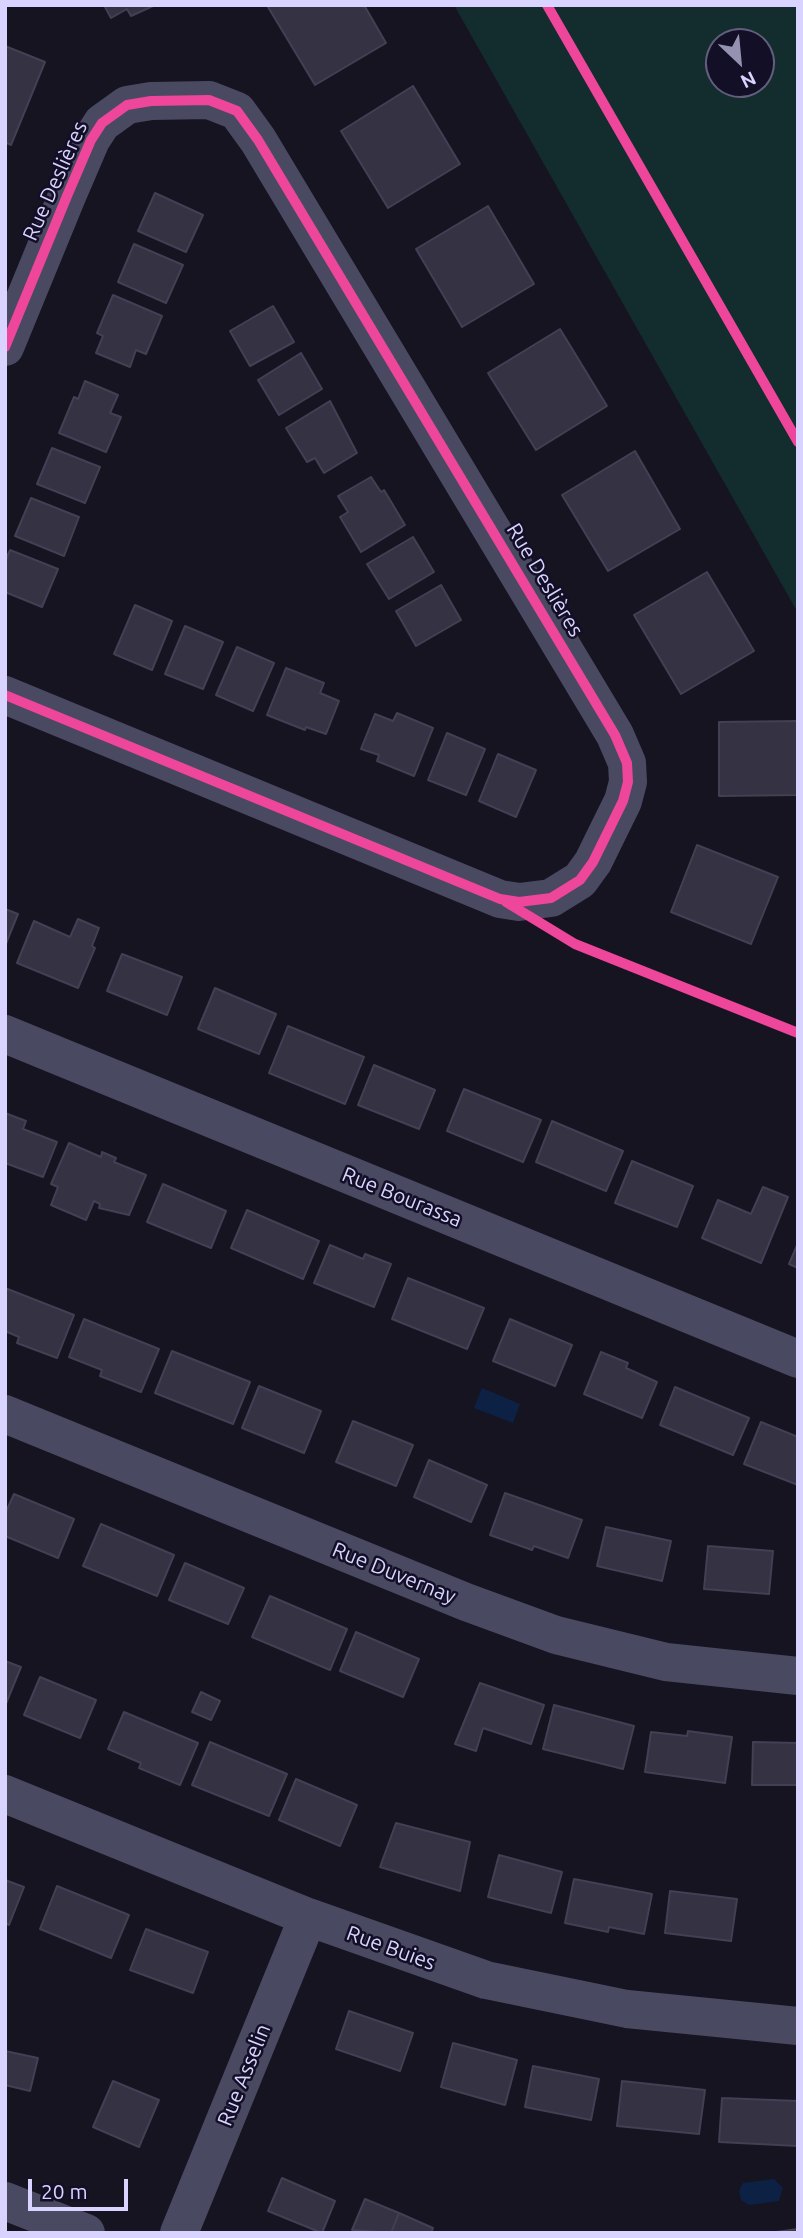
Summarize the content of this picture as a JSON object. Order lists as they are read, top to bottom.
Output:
{
  "streets": {
    "street": [
      "Rue Deslières",
      "Rue Bourassa",
      "Rue Duvernay",
      "Rue Buies",
      "Rue Asselin"
    ]
  },
  "crossings": [
    ["Rue Buies", "Rue Asselin"]
  ],
  "scale_bar": "20 m",
  "north": "bottom right"
}
